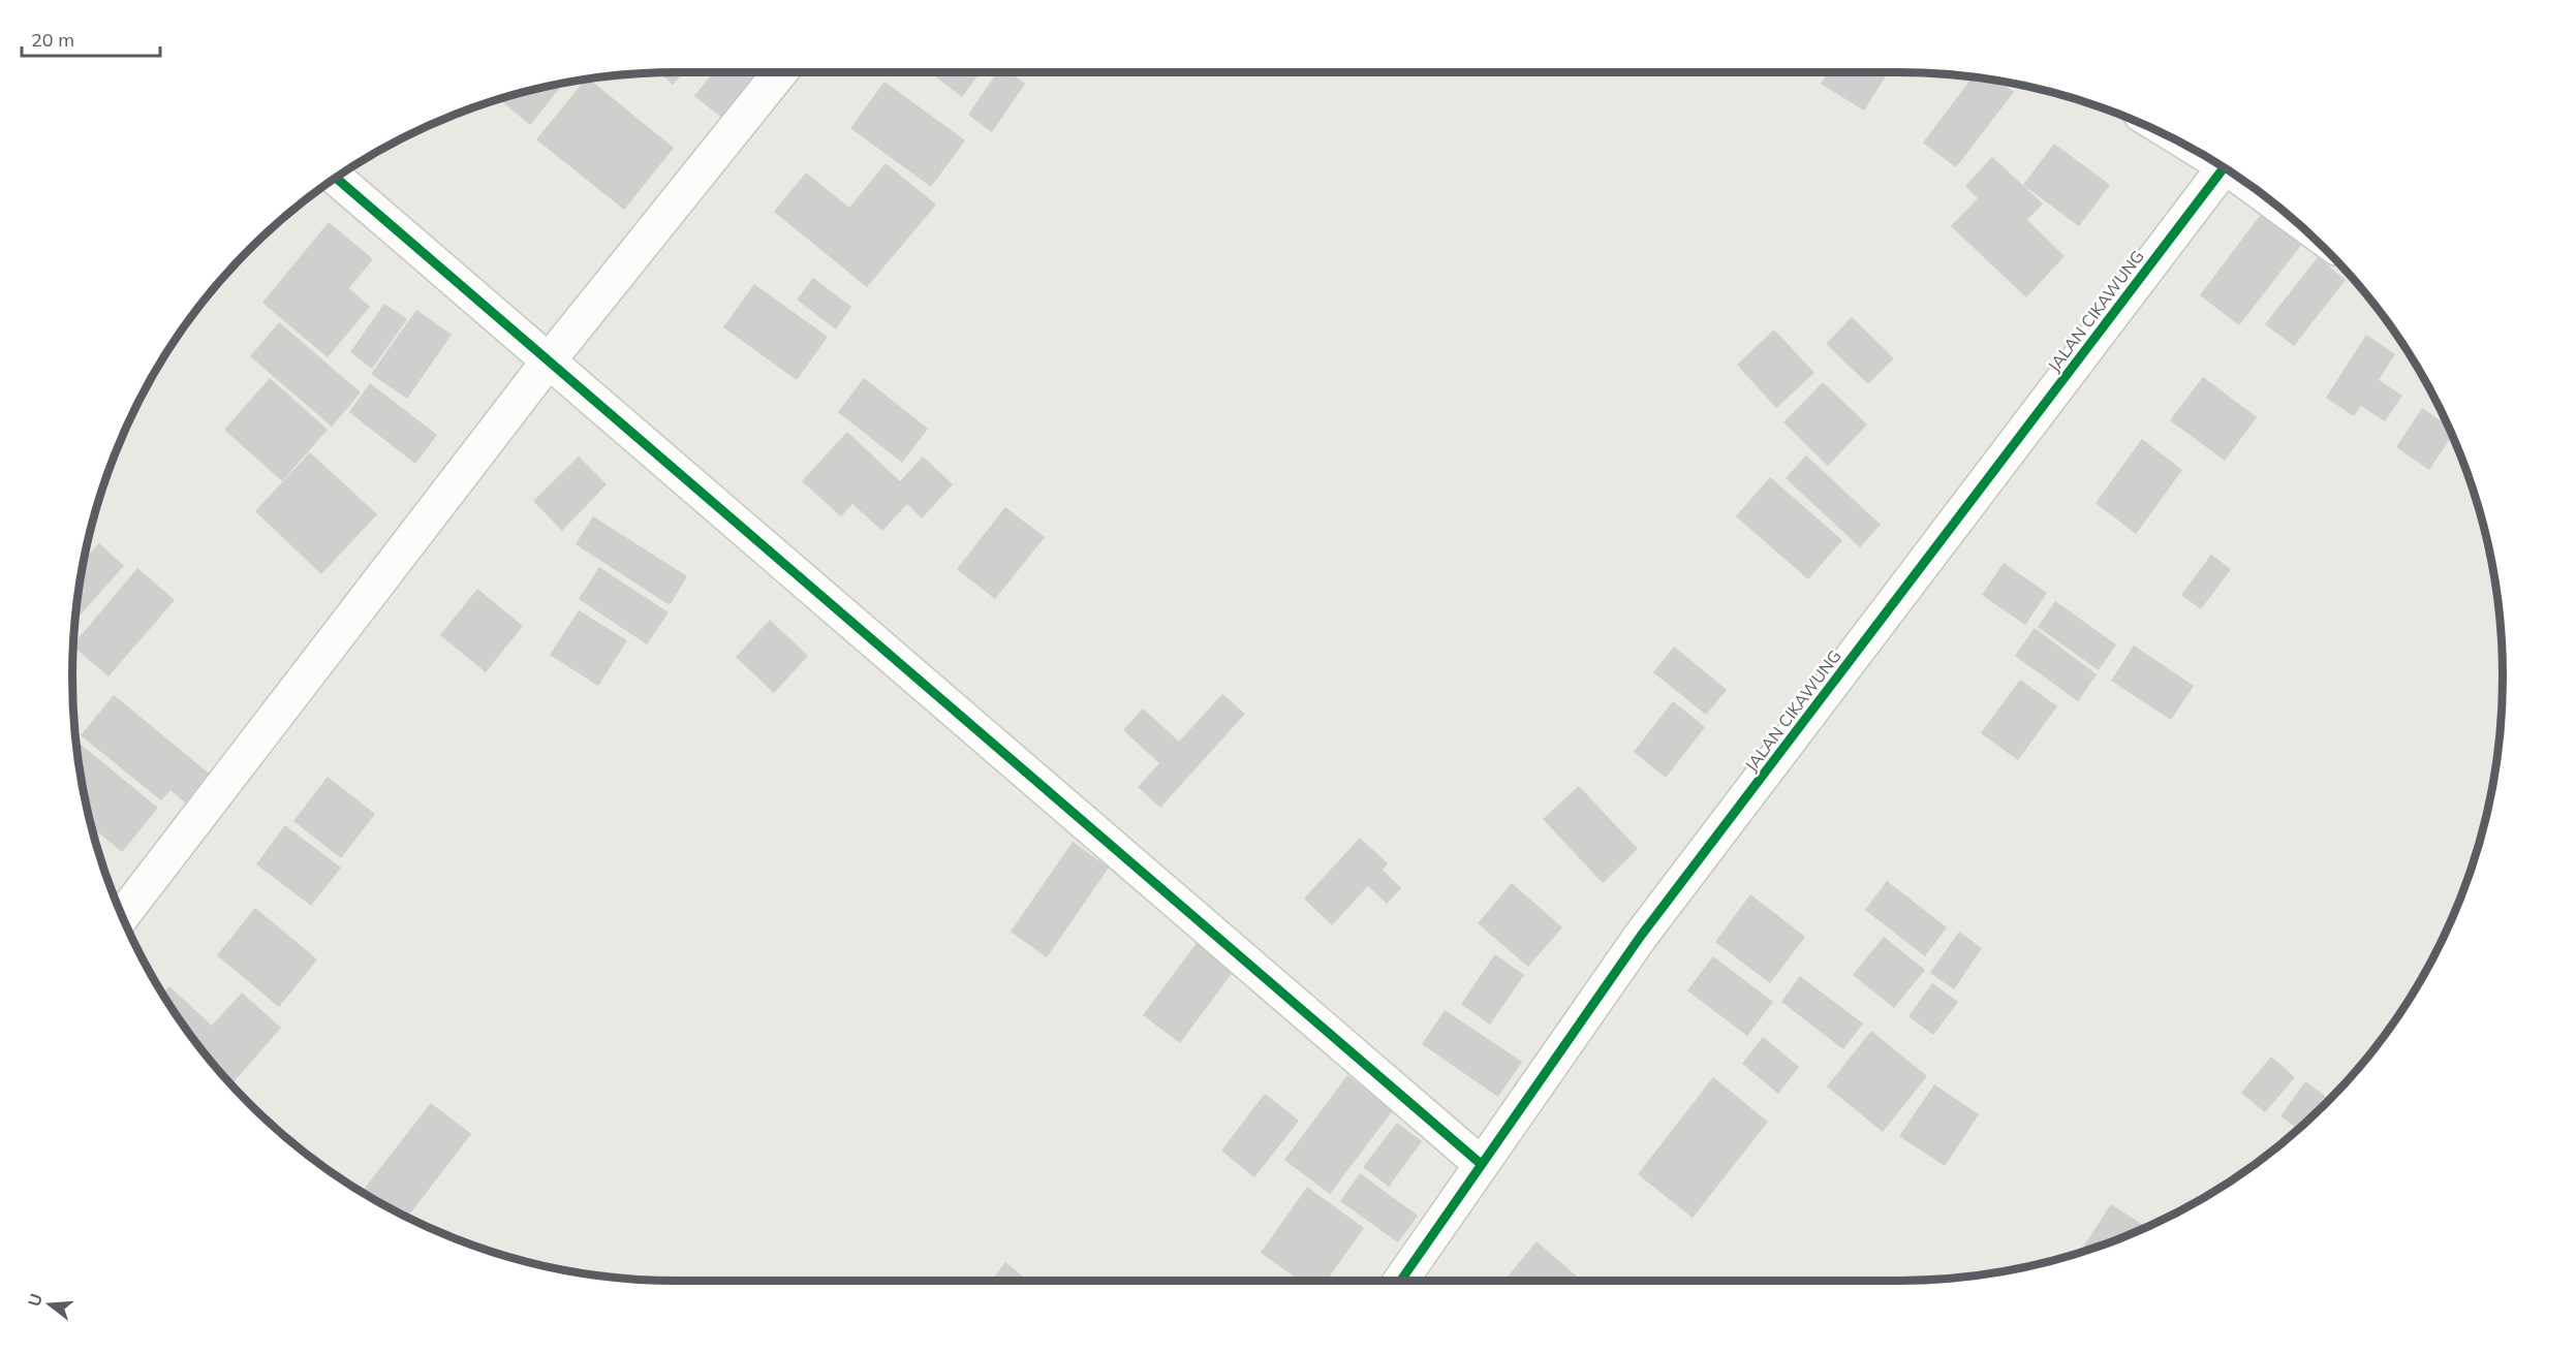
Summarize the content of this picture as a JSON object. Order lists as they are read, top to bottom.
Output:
{
  "streets": {
    "street": ["JALAN CIKAWUNG"]
  },
  "scale_bar": "20 m",
  "north": "left"
}
